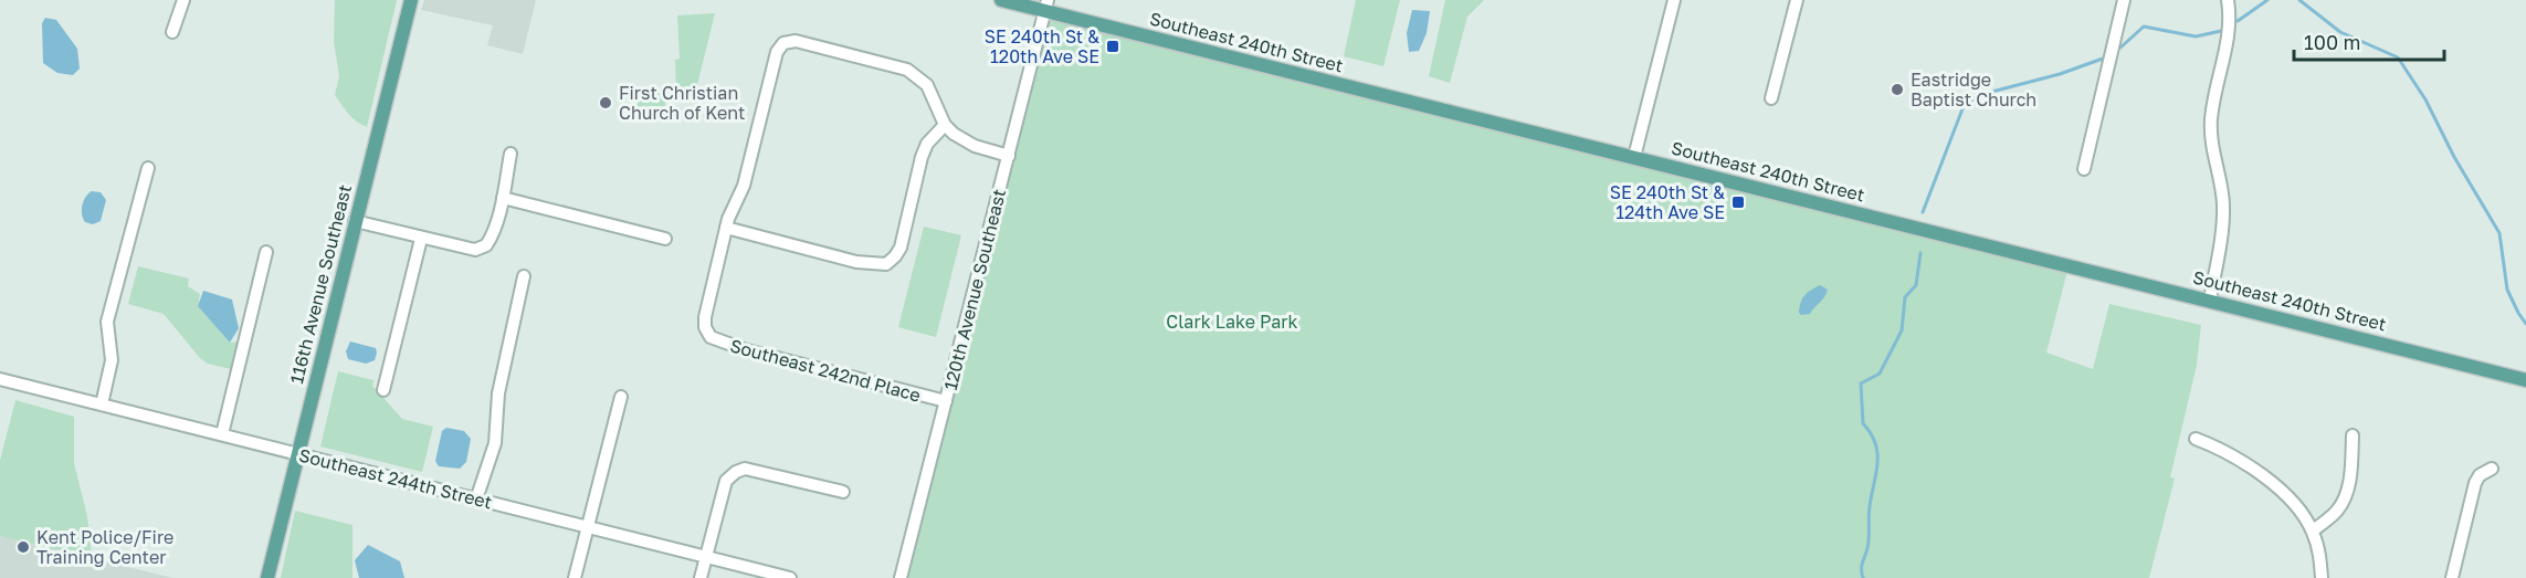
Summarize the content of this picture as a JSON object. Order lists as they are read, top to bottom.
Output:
{
  "streets": {
    "main road": ["Southeast 240th Street", "116th Avenue Southeast"],
    "street": ["120th Avenue Southeast", "Southeast 242nd Place", "Southeast 244th Street"]
  },
  "crossings": [
    ["Southeast 240th Street", "120th Avenue Southeast"],
    ["116th Avenue Southeast", "Southeast 244th Street"],
    ["120th Avenue Southeast", "Southeast 242nd Place"]
  ],
  "parks": ["Clark Lake Park"],
  "places": {
    "transit": ["SE 240th St & 120th Ave SE", "SE 240th St & 124th Ave SE"],
    "other": ["Eastridge Baptist Church", "First Christian Church of Kent", "Kent Police/Fire Training Center"]
  },
  "scale_bar": "100 m"
}
